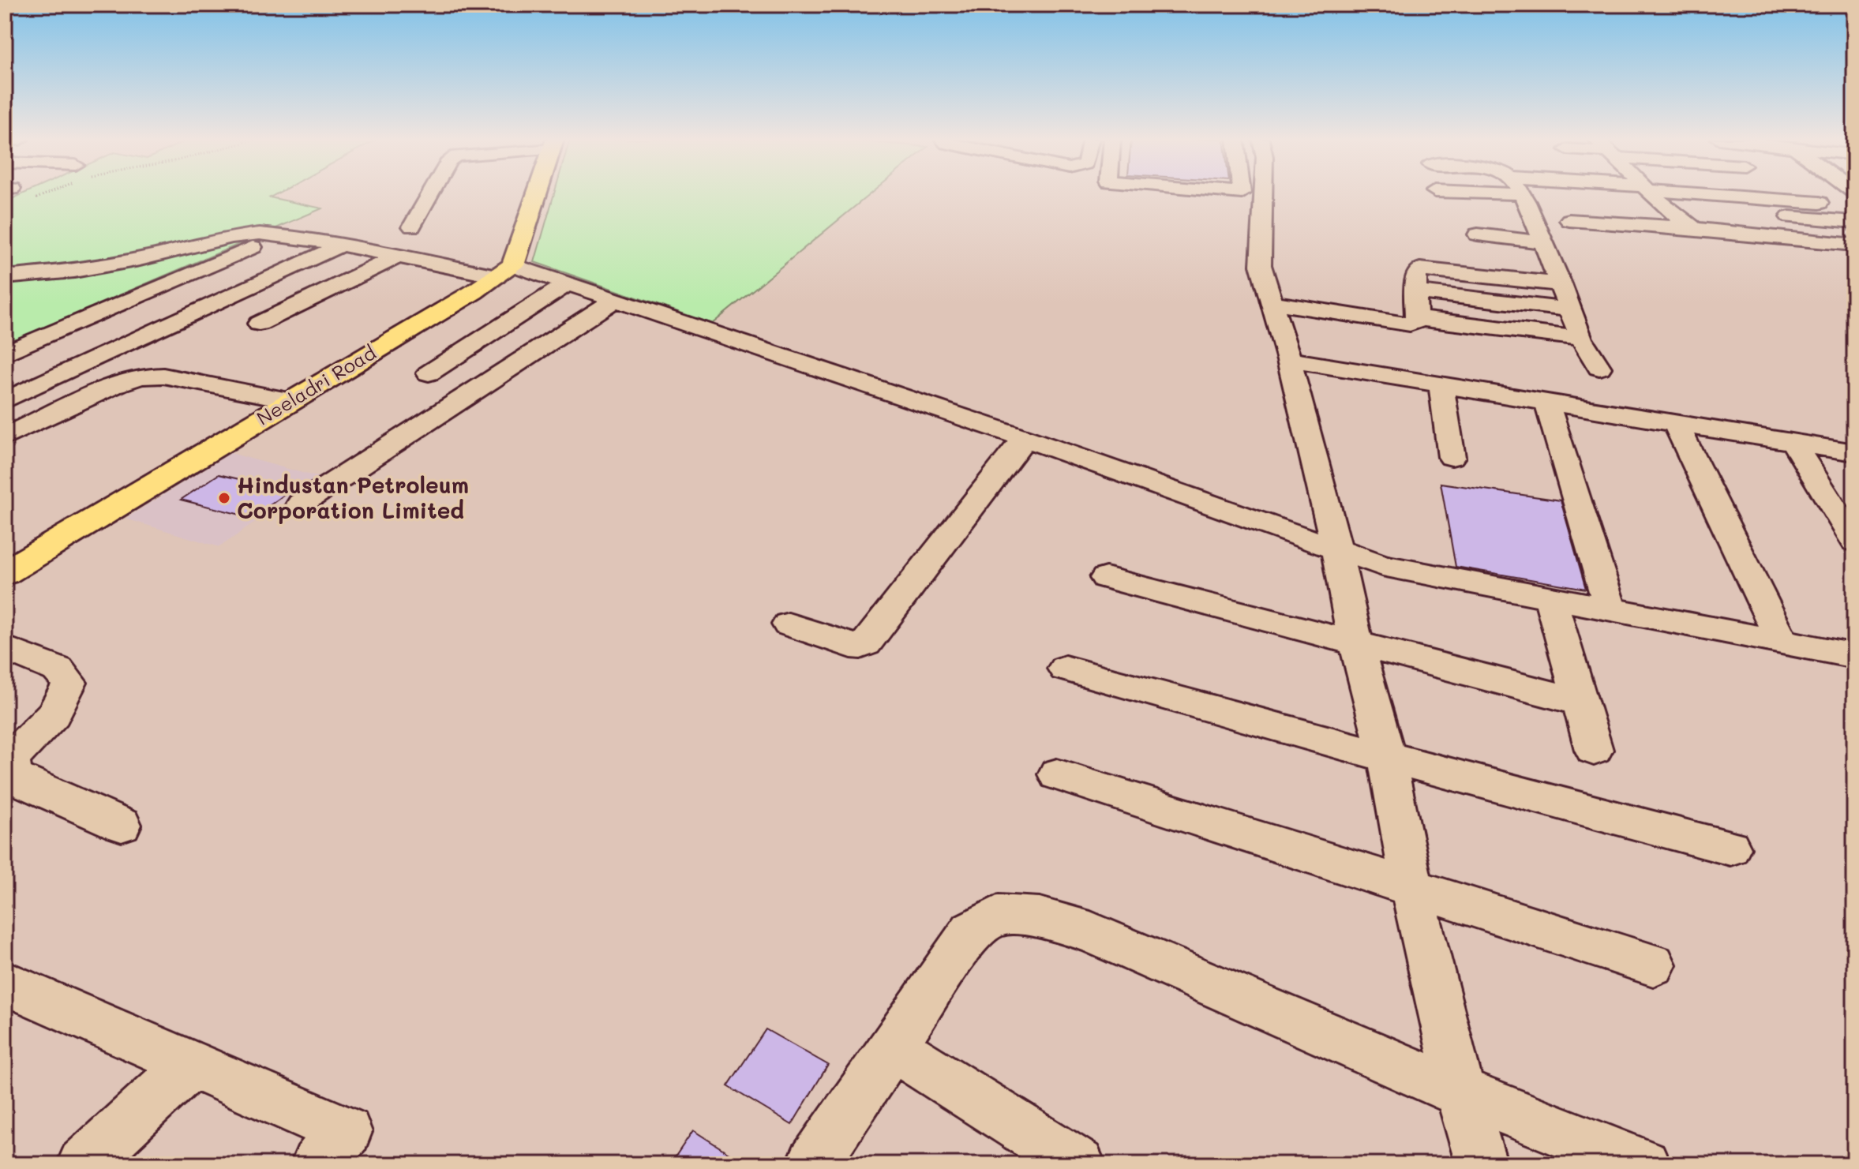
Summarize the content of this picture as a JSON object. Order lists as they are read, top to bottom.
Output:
{
  "streets": {
    "main road": ["Neeladri Road"]
  },
  "places": ["Hindustan Petroleum Corporation Limited"]
}
